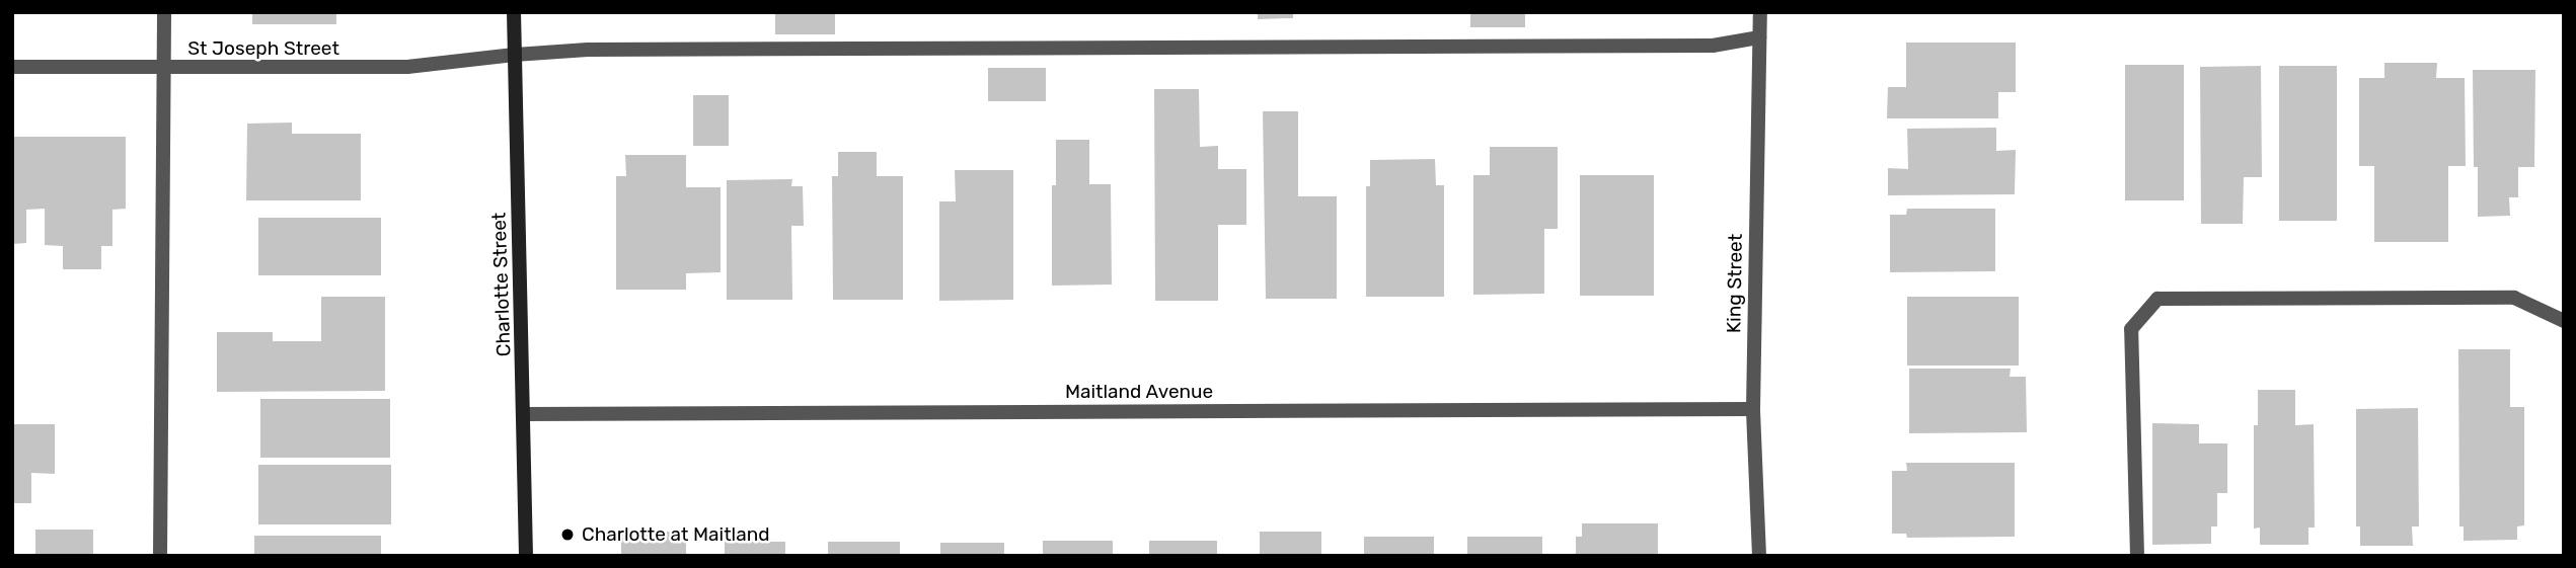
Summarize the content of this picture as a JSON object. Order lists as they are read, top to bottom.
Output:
{
  "streets": {
    "main road": ["Charlotte Street"],
    "street": ["St Joseph Street", "King Street", "Maitland Avenue"]
  },
  "crossings": [
    ["St Joseph Street", "King Street"],
    ["St Joseph Street", "Charlotte Street"],
    ["King Street", "Maitland Avenue"],
    ["Charlotte Street", "Maitland Avenue"]
  ],
  "places": ["Charlotte at Maitland"]
}
